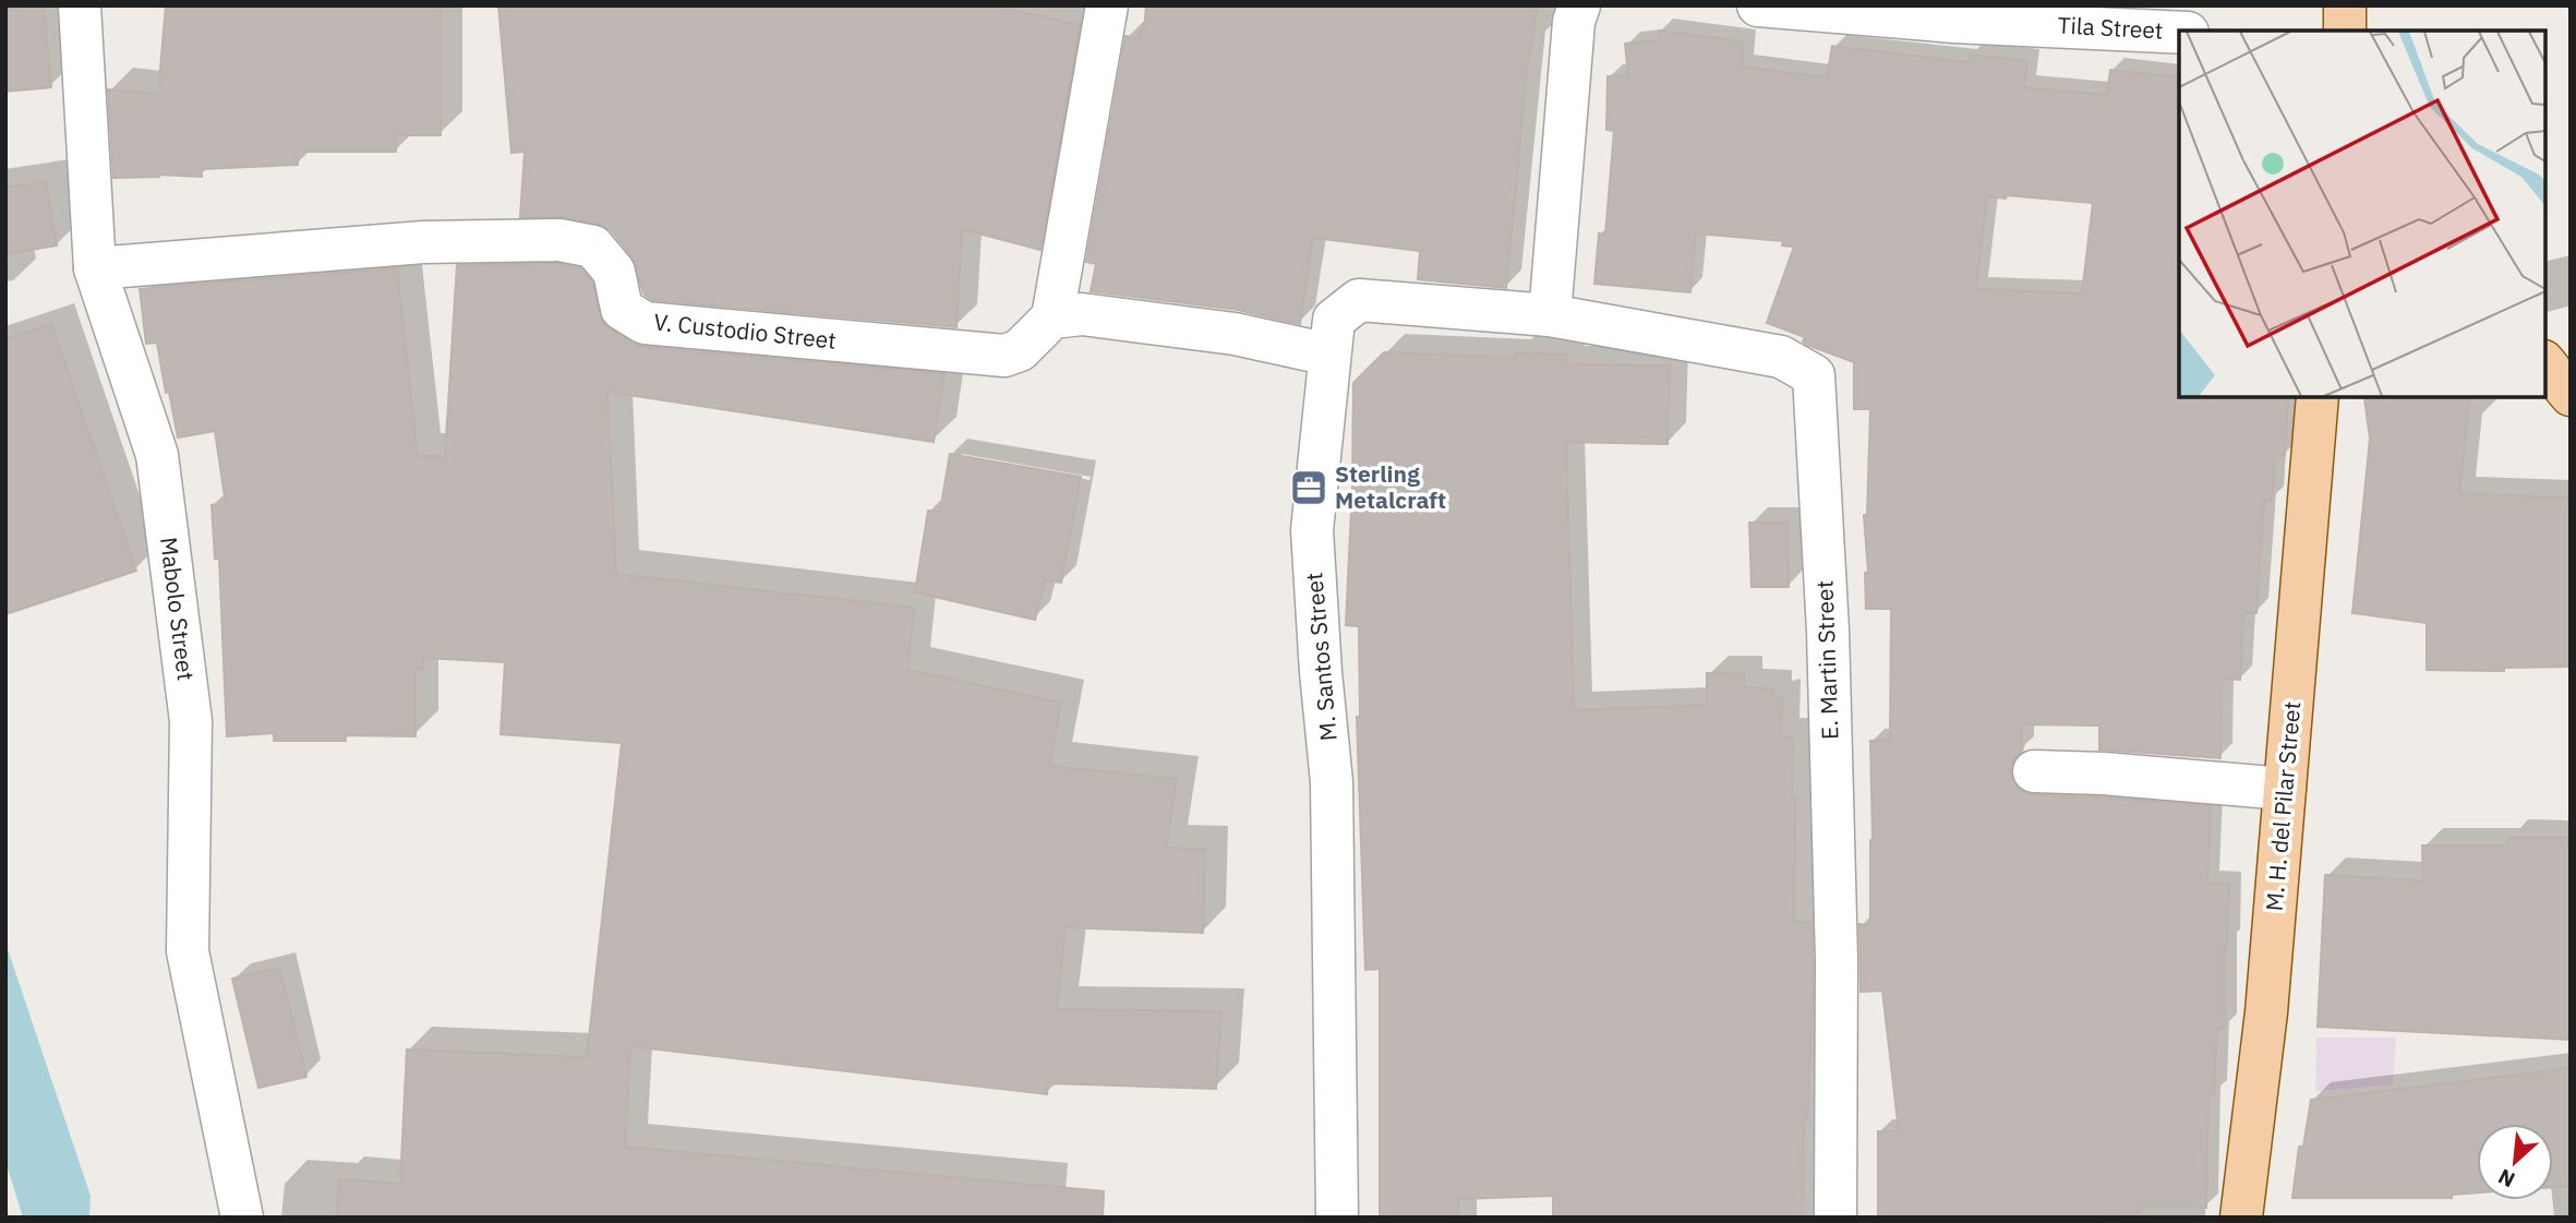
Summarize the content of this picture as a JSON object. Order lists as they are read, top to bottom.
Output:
{
  "streets": {
    "main road": ["M. H. del Pilar Street"],
    "street": [
      "Tila Street",
      "V. Custodio Street",
      "Mabolo Street",
      "M. Santos Street",
      "E. Martin Street"
    ]
  },
  "crossings": [
    ["V. Custodio Street", "Mabolo Street"],
    ["M. Santos Street", "E. Martin Street"]
  ],
  "places": {
    "office": ["Sterling Metalcraft"]
  },
  "north": "bottom left"
}
